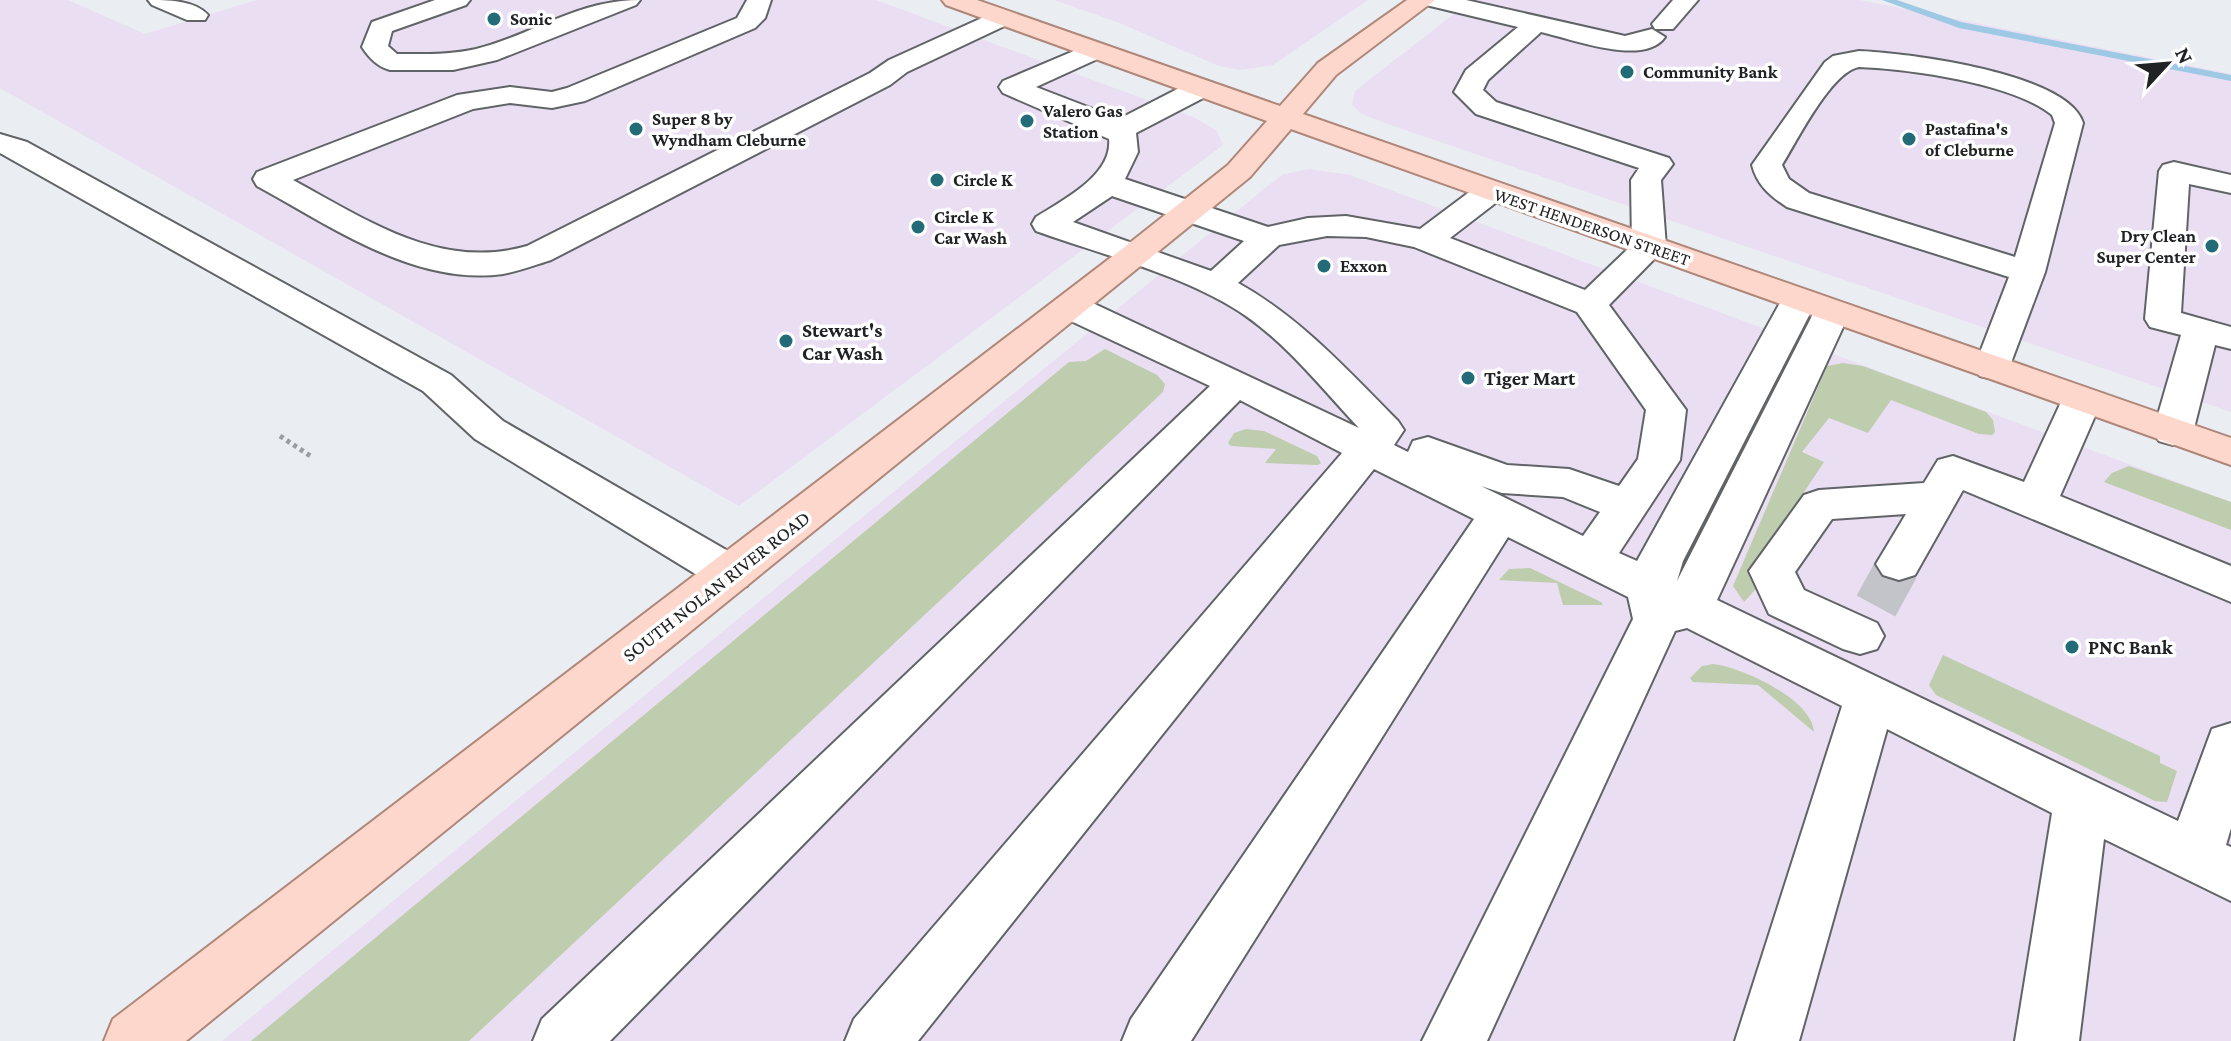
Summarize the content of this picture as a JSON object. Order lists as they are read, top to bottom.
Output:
{
  "streets": {
    "main road": ["WEST HENDERSON STREET", "SOUTH NOLAN RIVER ROAD"]
  },
  "crossings": [
    ["WEST HENDERSON STREET", "SOUTH NOLAN RIVER ROAD"]
  ],
  "places": [
    "Sonic",
    "Community Bank",
    "Valero Gas Station",
    "Super 8 by Wyndham Cleburne",
    "Pastafina's of Cleburne",
    "Circle K",
    "Circle K Car Wash",
    "Dry Clean Super Center",
    "Exxon",
    "Stewart's Car Wash",
    "Tiger Mart",
    "PNC Bank"
  ],
  "north": "top right"
}
